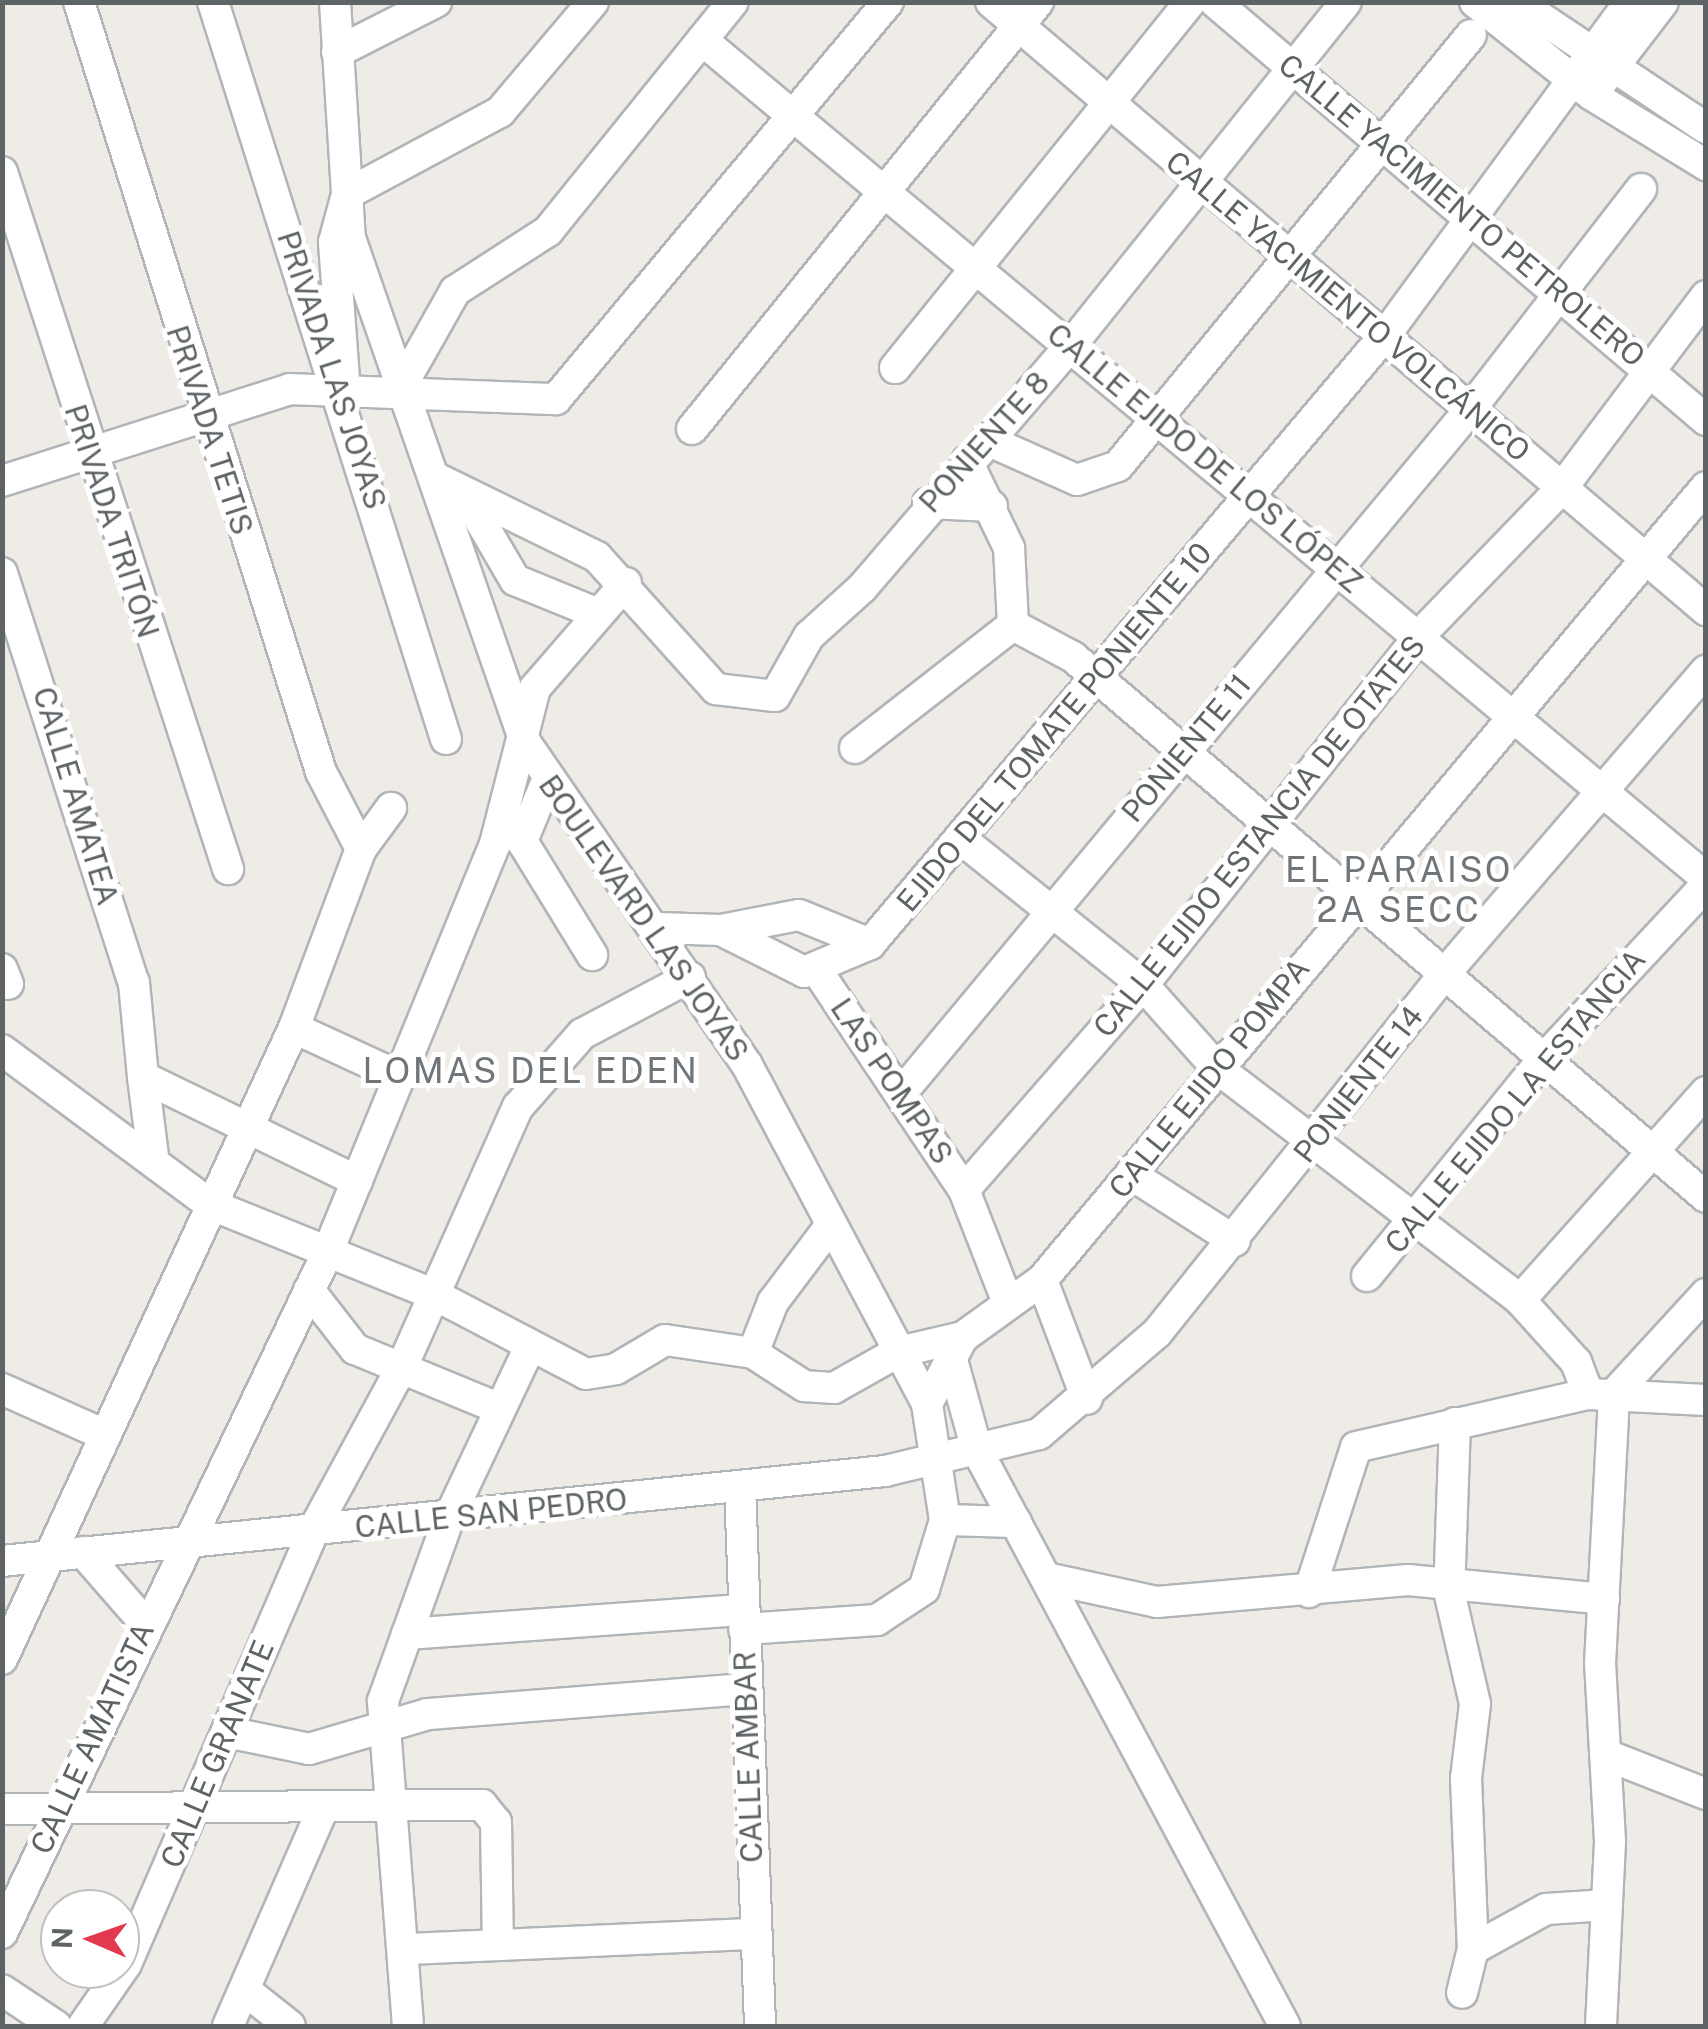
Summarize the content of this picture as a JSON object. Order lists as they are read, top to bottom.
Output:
{
  "streets": {
    "street": [
      "CALLE YACIMIENTO PETROLERO",
      "CALLE YACIMIENTO VOLCÁNICO",
      "PRIVADA LAS JOYAS",
      "PRIVADA TETIS",
      "PONIENTE 8",
      "CALLE EJIDO DE LOS LÓPEZ",
      "PRIVADA TRITÓN",
      "EJIDO DEL TOMATE PONIENTE 10",
      "PONIENTE 11",
      "CALLE AMATEA",
      "CALLE EJIDO ESTANCIA DE OTATES",
      "BOULEVARD LAS JOYAS",
      "CALLE EJIDO POMPA",
      "LAS POMPAS",
      "PONIENTE 14",
      "CALLE EJIDO LA ESTANCIA",
      "CALLE SAN PEDRO",
      "CALLE AMATISTA",
      "CALLE GRANATE",
      "CALLE AMBAR"
    ]
  },
  "crossings": [
    ["CALLE YACIMIENTO PETROLERO", "PONIENTE 8"],
    ["CALLE YACIMIENTO PETROLERO", "EJIDO DEL TOMATE PONIENTE 10"],
    ["CALLE YACIMIENTO PETROLERO", "PONIENTE 11"],
    ["CALLE YACIMIENTO PETROLERO", "CALLE EJIDO ESTANCIA DE OTATES"],
    ["CALLE YACIMIENTO VOLCÁNICO", "PONIENTE 8"],
    ["CALLE YACIMIENTO VOLCÁNICO", "EJIDO DEL TOMATE PONIENTE 10"],
    ["CALLE YACIMIENTO VOLCÁNICO", "PONIENTE 11"],
    ["CALLE YACIMIENTO VOLCÁNICO", "CALLE EJIDO ESTANCIA DE OTATES"],
    ["CALLE YACIMIENTO VOLCÁNICO", "CALLE EJIDO POMPA"],
    ["PONIENTE 8", "CALLE EJIDO DE LOS LÓPEZ"],
    ["PONIENTE 8", "CALLE AMATISTA"],
    ["CALLE EJIDO DE LOS LÓPEZ", "EJIDO DEL TOMATE PONIENTE 10"],
    ["CALLE EJIDO DE LOS LÓPEZ", "PONIENTE 11"],
    ["CALLE EJIDO DE LOS LÓPEZ", "CALLE EJIDO ESTANCIA DE OTATES"],
    ["CALLE EJIDO DE LOS LÓPEZ", "CALLE EJIDO POMPA"],
    ["CALLE EJIDO DE LOS LÓPEZ", "PONIENTE 14"],
    ["CALLE EJIDO DE LOS LÓPEZ", "CALLE EJIDO LA ESTANCIA"],
    ["EJIDO DEL TOMATE PONIENTE 10", "LAS POMPAS"],
    ["PONIENTE 11", "LAS POMPAS"],
    ["CALLE EJIDO ESTANCIA DE OTATES", "LAS POMPAS"],
    ["BOULEVARD LAS JOYAS", "CALLE EJIDO POMPA"],
    ["BOULEVARD LAS JOYAS", "CALLE AMATISTA"],
    ["BOULEVARD LAS JOYAS", "CALLE GRANATE"],
    ["CALLE EJIDO POMPA", "LAS POMPAS"],
    ["PONIENTE 14", "CALLE SAN PEDRO"],
    ["CALLE SAN PEDRO", "CALLE AMATISTA"],
    ["CALLE SAN PEDRO", "CALLE GRANATE"],
    ["CALLE SAN PEDRO", "CALLE AMBAR"]
  ],
  "districts": ["EL PARAISO 2A SECC", "LOMAS DEL EDEN"],
  "north": "left"
}
